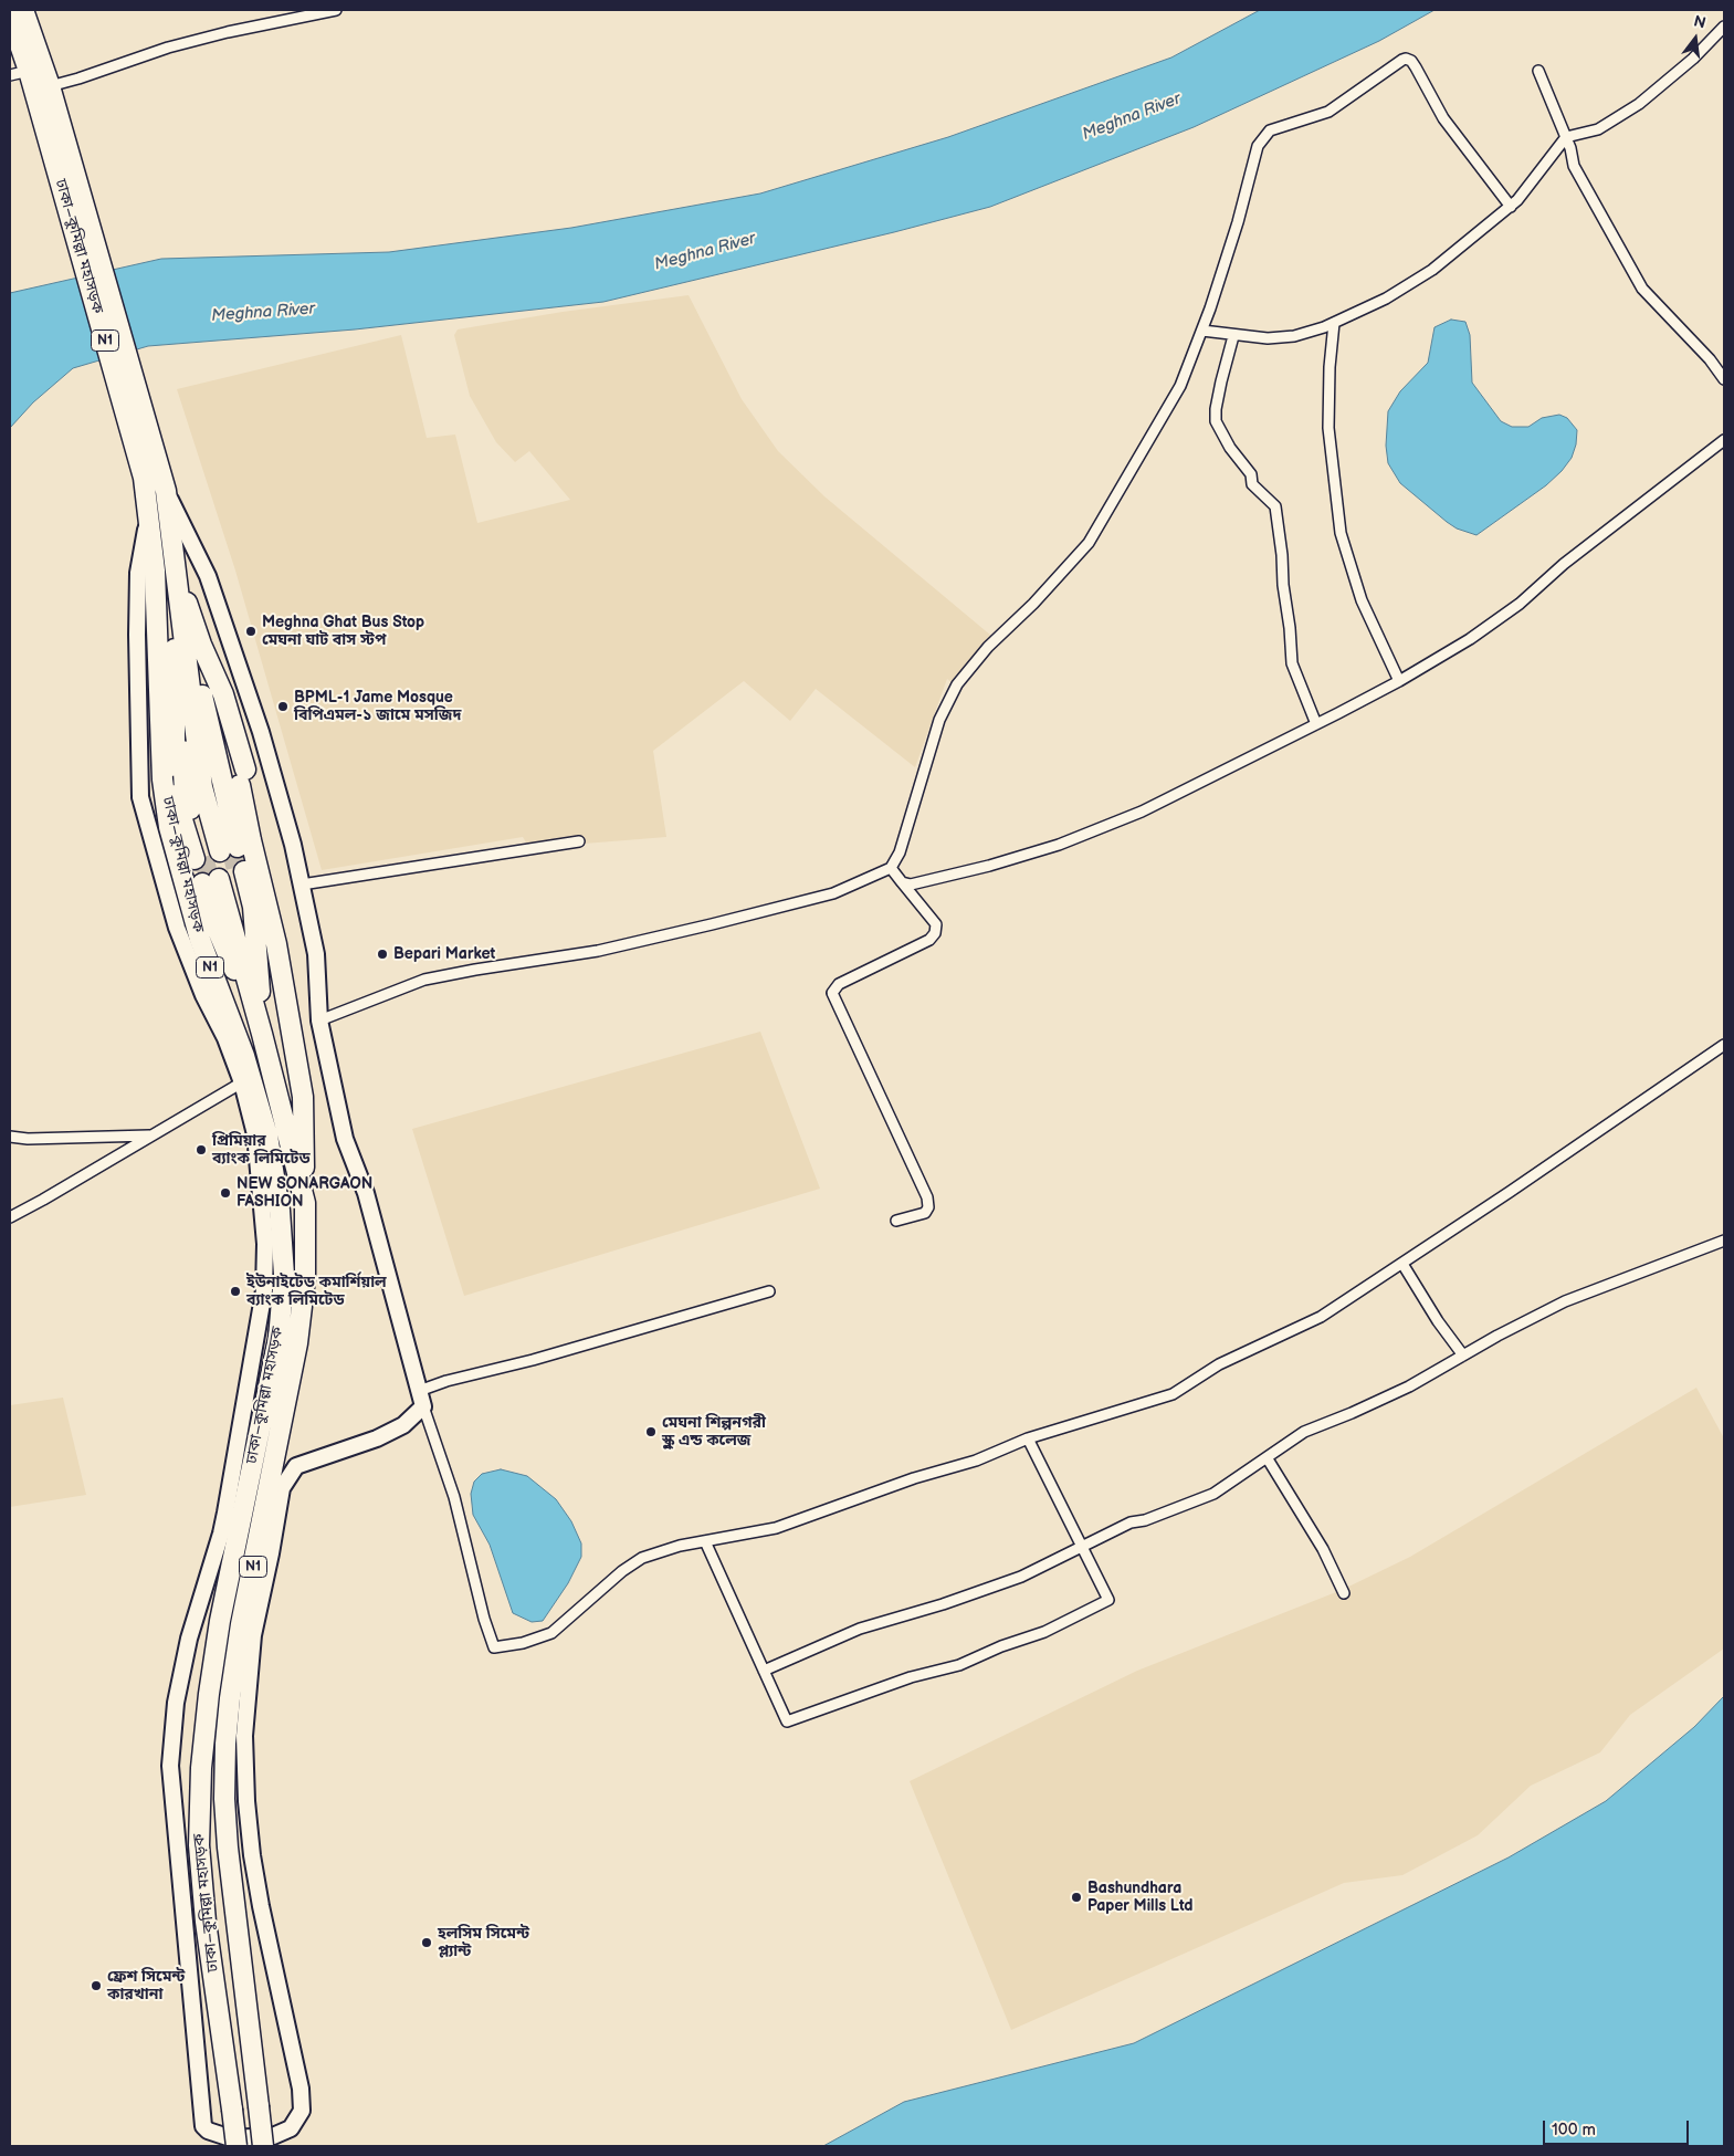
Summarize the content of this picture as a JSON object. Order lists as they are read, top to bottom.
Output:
{
  "streets": {
    "highway": ["ঢাকা–কুমিল্লা মহাসড়ক", "N1"]
  },
  "water": ["Meghna River"],
  "places": [
    "Meghna Ghat Bus Stop মেঘনা ঘাট বাস স্টপ",
    "BPML-1 Jame Mosque বিপিএমল-১ জামে মসজিদ",
    "Bepari Market",
    "প্রিমিয়ার ব্যাংক লিমিটেড",
    "NEW SONARGAON FASHION",
    "ইউনাইটেড কমার্শিয়াল ব্যাংক লিমিটেড",
    "মেঘনা শিল্পনগরী স্কুল এন্ড কলেজ",
    "Bashundhara Paper Mills Ltd",
    "হলসিম সিমেন্ট প্ল্যান্ট",
    "ফ্রেশ সিমেন্ট কারখানা"
  ],
  "scale_bar": "100 m",
  "north": "top"
}
